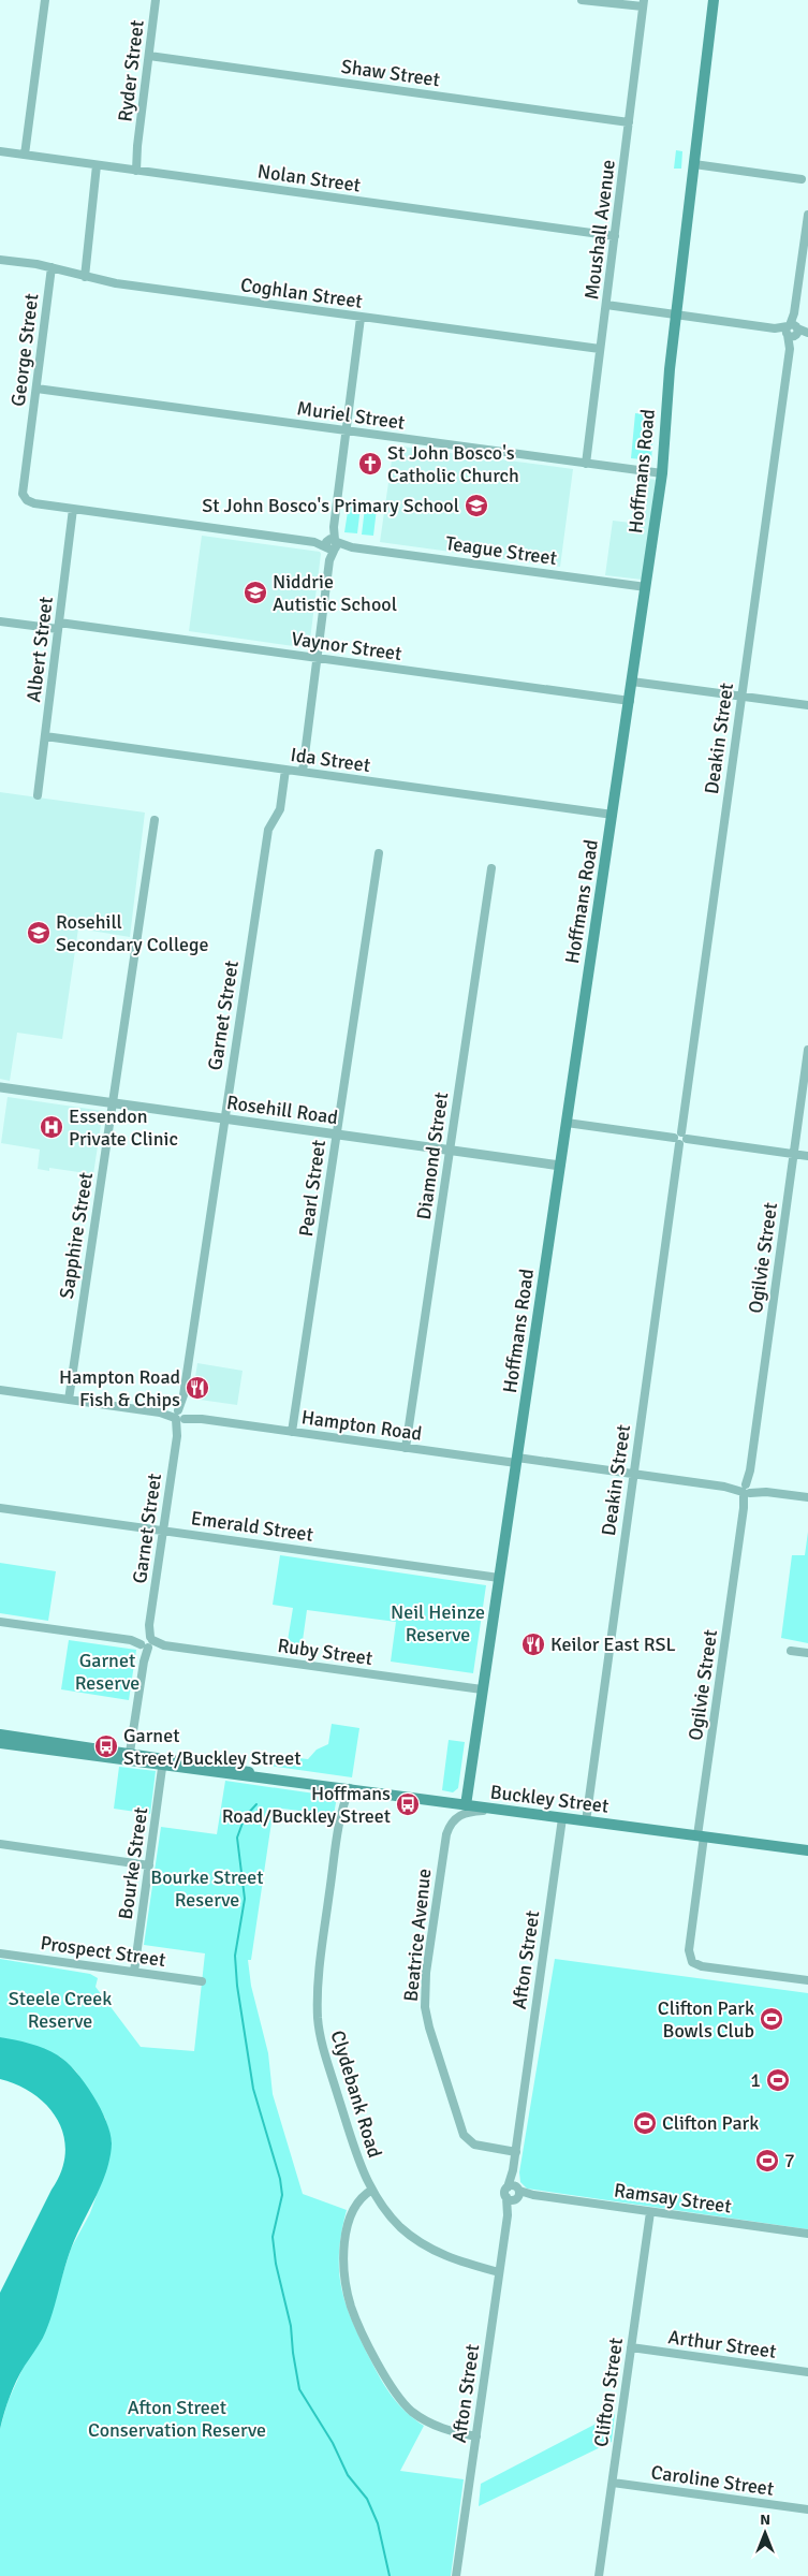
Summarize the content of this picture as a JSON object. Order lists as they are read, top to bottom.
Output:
{
  "streets": {
    "main road": ["Hoffmans Road", "Buckley Street"],
    "street": [
      "Ryder Street",
      "Shaw Street",
      "Nolan Street",
      "Moushall Avenue",
      "Coghlan Street",
      "George Street",
      "Muriel Street",
      "Teague Street",
      "Vaynor Street",
      "Albert Street",
      "Deakin Street",
      "Ida Street",
      "Garnet Street",
      "Rosehill Road",
      "Diamond Street",
      "Pearl Street",
      "Sapphire Street",
      "Ogilvie Street",
      "Hampton Road",
      "Emerald Street",
      "Ruby Street",
      "Bourke Street",
      "Beatrice Avenue",
      "Prospect Street",
      "Afton Street",
      "Clydebank Road",
      "Ramsay Street",
      "Arthur Street",
      "Clifton Street",
      "Caroline Street"
    ]
  },
  "crossings": [
    ["Ryder Street", "Shaw Street"],
    ["Ryder Street", "Nolan Street"],
    ["Shaw Street", "Moushall Avenue"],
    ["Nolan Street", "Moushall Avenue"],
    ["Moushall Avenue", "Coghlan Street"],
    ["Moushall Avenue", "Muriel Street"],
    ["Coghlan Street", "George Street"],
    ["George Street", "Muriel Street"],
    ["George Street", "Teague Street"],
    ["Muriel Street", "Hoffmans Road"],
    ["Hoffmans Road", "Teague Street"],
    ["Hoffmans Road", "Vaynor Street"],
    ["Hoffmans Road", "Ida Street"],
    ["Hoffmans Road", "Rosehill Road"],
    ["Hoffmans Road", "Hampton Road"],
    ["Hoffmans Road", "Emerald Street"],
    ["Hoffmans Road", "Ruby Street"],
    ["Hoffmans Road", "Buckley Street"],
    ["Teague Street", "Albert Street"],
    ["Vaynor Street", "Albert Street"],
    ["Albert Street", "Ida Street"],
    ["Deakin Street", "Hampton Road"],
    ["Deakin Street", "Buckley Street"],
    ["Ida Street", "Garnet Street"],
    ["Garnet Street", "Rosehill Road"],
    ["Garnet Street", "Hampton Road"],
    ["Garnet Street", "Emerald Street"],
    ["Garnet Street", "Ruby Street"],
    ["Garnet Street", "Buckley Street"],
    ["Rosehill Road", "Diamond Street"],
    ["Rosehill Road", "Pearl Street"],
    ["Rosehill Road", "Sapphire Street"],
    ["Diamond Street", "Hampton Road"],
    ["Pearl Street", "Hampton Road"],
    ["Sapphire Street", "Hampton Road"],
    ["Ogilvie Street", "Hampton Road"],
    ["Ogilvie Street", "Buckley Street"],
    ["Buckley Street", "Bourke Street"],
    ["Buckley Street", "Beatrice Avenue"],
    ["Buckley Street", "Afton Street"],
    ["Buckley Street", "Clydebank Road"],
    ["Bourke Street", "Prospect Street"],
    ["Beatrice Avenue", "Afton Street"],
    ["Afton Street", "Clydebank Road"],
    ["Afton Street", "Ramsay Street"],
    ["Ramsay Street", "Clifton Street"],
    ["Arthur Street", "Clifton Street"],
    ["Clifton Street", "Caroline Street"]
  ],
  "parks": [
    "Neil Heinze Reserve",
    "Garnet Reserve",
    "Bourke Street Reserve",
    "Steele Creek Reserve",
    "Afton Street Conservation Reserve"
  ],
  "places": {
    "church": ["St John Bosco's Catholic Church"],
    "school or university": ["St John Bosco's Primary School", "Niddrie Autistic School", "Rosehill Secondary College"],
    "hospital": ["Essendon Private Clinic"],
    "restaurant": ["Hampton Road Fish & Chips", "Keilor East RSL"],
    "bus stop": ["Garnet Street/Buckley Street", "Hoffmans Road/Buckley Street"],
    "sports": [
      "Clifton Park Bowls Club",
      "1",
      "Clifton Park",
      "7"
    ]
  },
  "north": "top"
}
